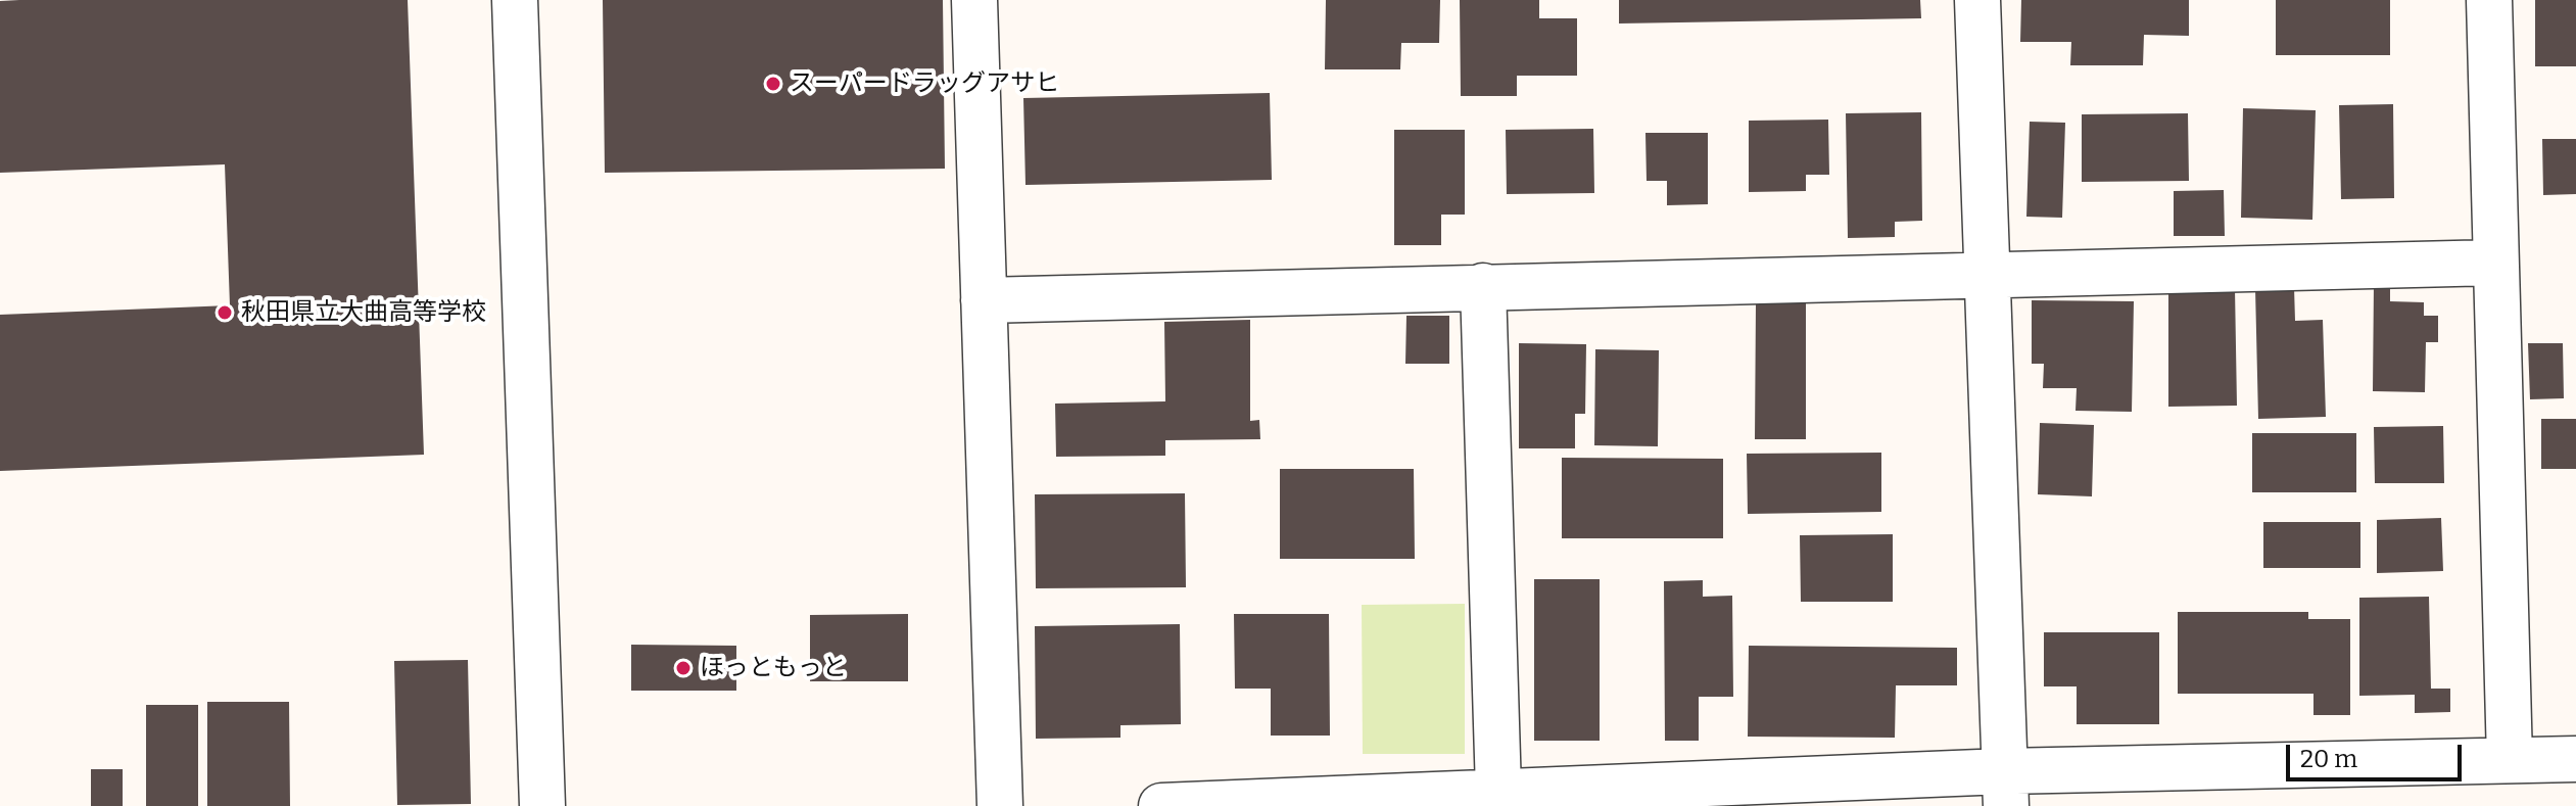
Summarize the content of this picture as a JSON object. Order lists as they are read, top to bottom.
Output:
{
  "places": ["スーパードラッグアサヒ", "秋田県立大曲高等学校", "ほっともっと"],
  "scale_bar": "20 m"
}
